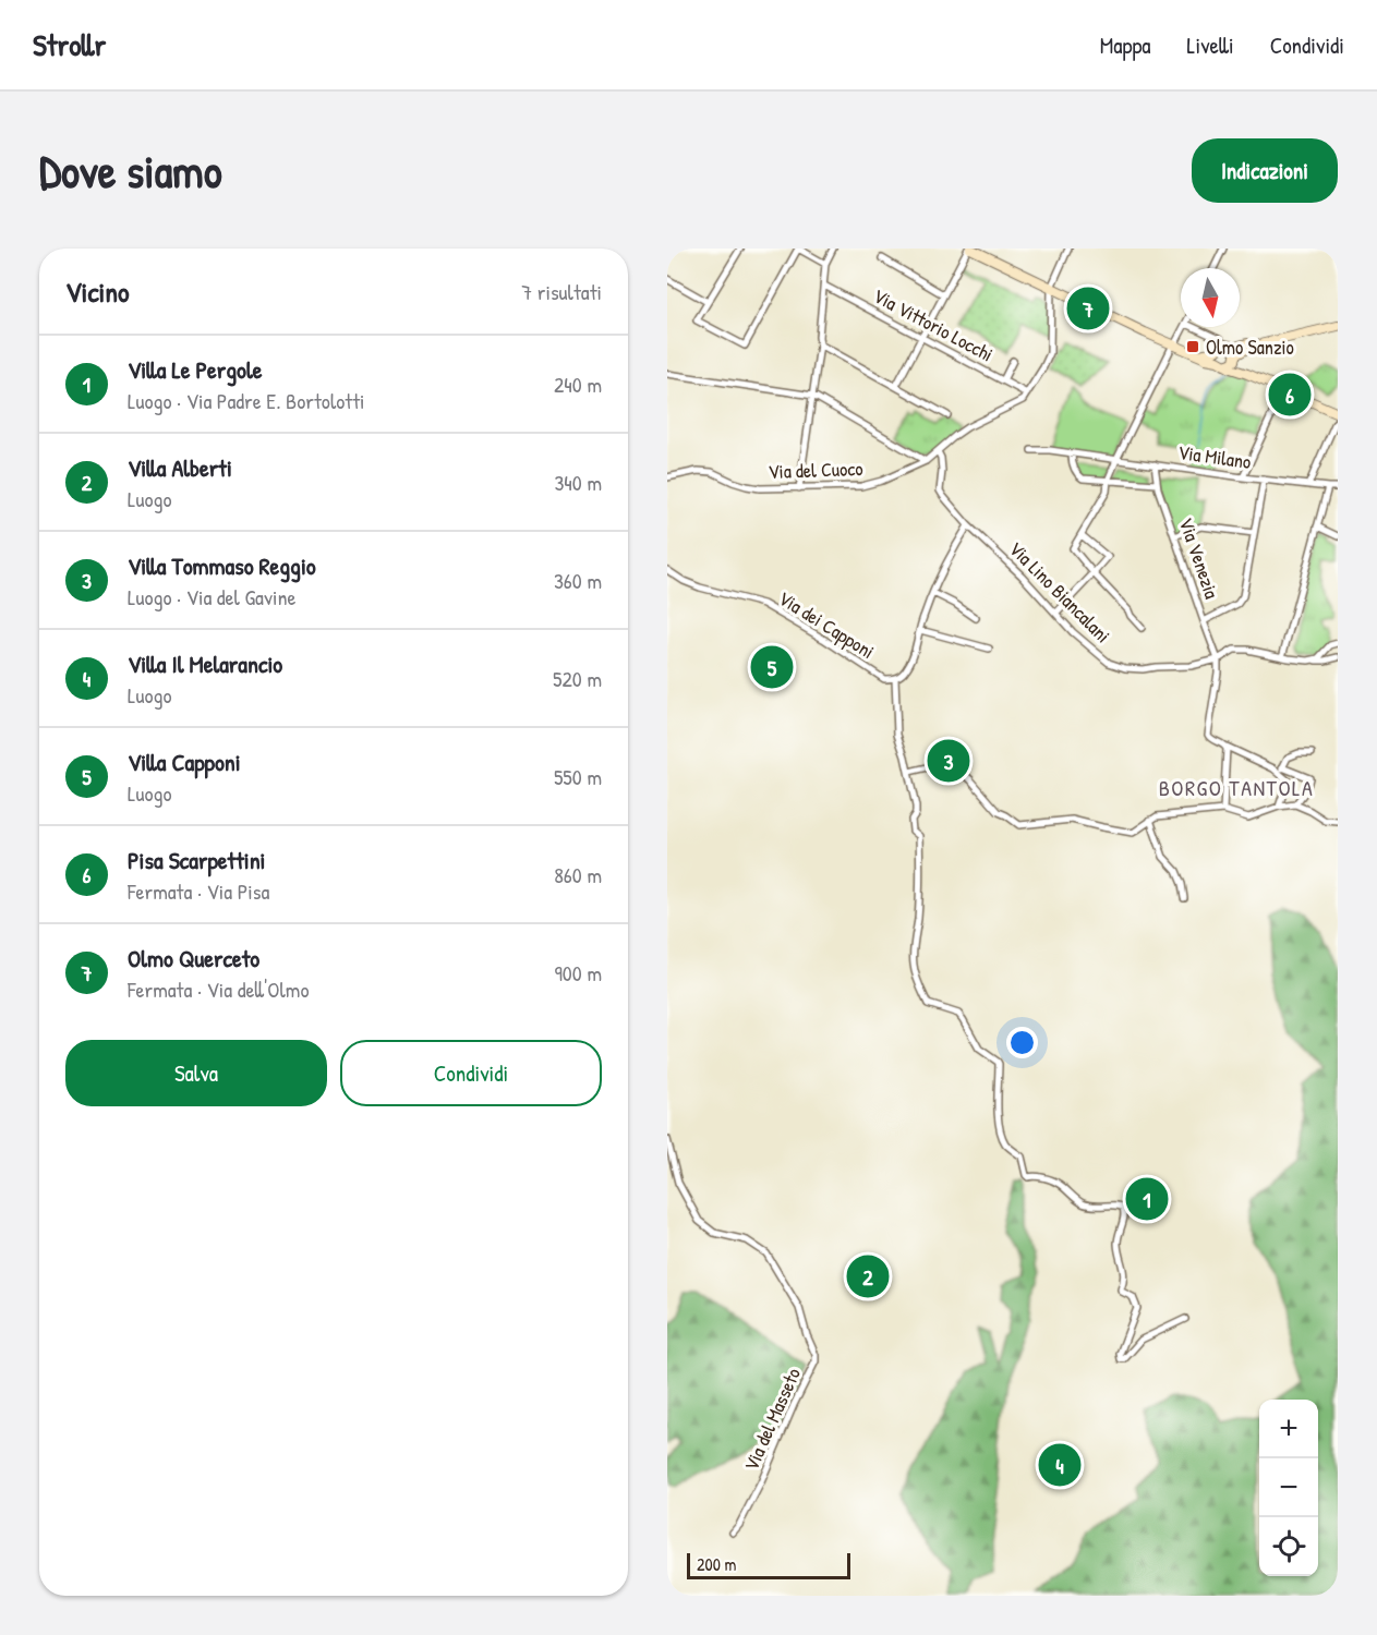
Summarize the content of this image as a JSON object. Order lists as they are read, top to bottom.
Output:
{
  "streets": {
    "street": [
      "Via Vittorio Locchi",
      "Via Milano",
      "Via del Cuoco",
      "Via Venezia",
      "Via Lino Biancalani",
      "Via dei Capponi",
      "Via del Masseto"
    ]
  },
  "crossings": [
    ["Via Vittorio Locchi", "Via del Cuoco"],
    ["Via Milano", "Via Venezia"],
    ["Via del Cuoco", "Via Lino Biancalani"],
    ["Via Venezia", "Via Lino Biancalani"]
  ],
  "districts": ["BORGO TANTOLA"],
  "places": {
    "transit": ["Olmo Sanzio"]
  },
  "scale_bar": "200 m",
  "north": "bottom",
  "page": {
    "header": "Strollr",
    "nav": ["Mappa", "Livelli", "Condividi"],
    "buttons": [
      "Indicazioni",
      ["Salva", "Condividi"]
    ],
    "title": "Dove siamo",
    "heading": ["Vicino", "7 risultati"],
    "pins": [
      "7",
      "6",
      "5",
      "3",
      "1",
      "2",
      "4"
    ],
    "list": [
      {
        "mark": "1",
        "name": "Villa Le Pergole",
        "note": "Luogo · Via Padre E. Bortolotti",
        "value": "240 m"
      },
      {
        "mark": "2",
        "name": "Villa Alberti",
        "note": "Luogo",
        "value": "340 m"
      },
      {
        "mark": "3",
        "name": "Villa Tommaso Reggio",
        "note": "Luogo · Via del Gavine",
        "value": "360 m"
      },
      {
        "mark": "4",
        "name": "Villa Il Melarancio",
        "note": "Luogo",
        "value": "520 m"
      },
      {
        "mark": "5",
        "name": "Villa Capponi",
        "note": "Luogo",
        "value": "550 m"
      },
      {
        "mark": "6",
        "name": "Pisa Scarpettini",
        "note": "Fermata · Via Pisa",
        "value": "860 m"
      },
      {
        "mark": "7",
        "name": "Olmo Querceto",
        "note": "Fermata · Via dell'Olmo",
        "value": "900 m"
      }
    ],
    "map_buttons": ["+", "−"],
    "scale": "200 m"
  }
}
